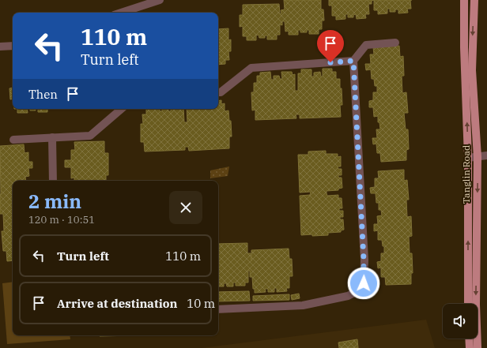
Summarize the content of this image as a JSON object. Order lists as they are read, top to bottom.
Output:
{
  "streets": {
    "main road": ["Tanglin Road"]
  },
  "page": {
    "turn": ["110 m", "Turn left"],
    "then": "Then",
    "heading": ["2 min", "120 m · 10:51"],
    "list": [
      {
        "name": "Turn left",
        "value": "110 m"
      },
      {
        "name": "Arrive at destination",
        "value": "10 m"
      }
    ]
  }
}
